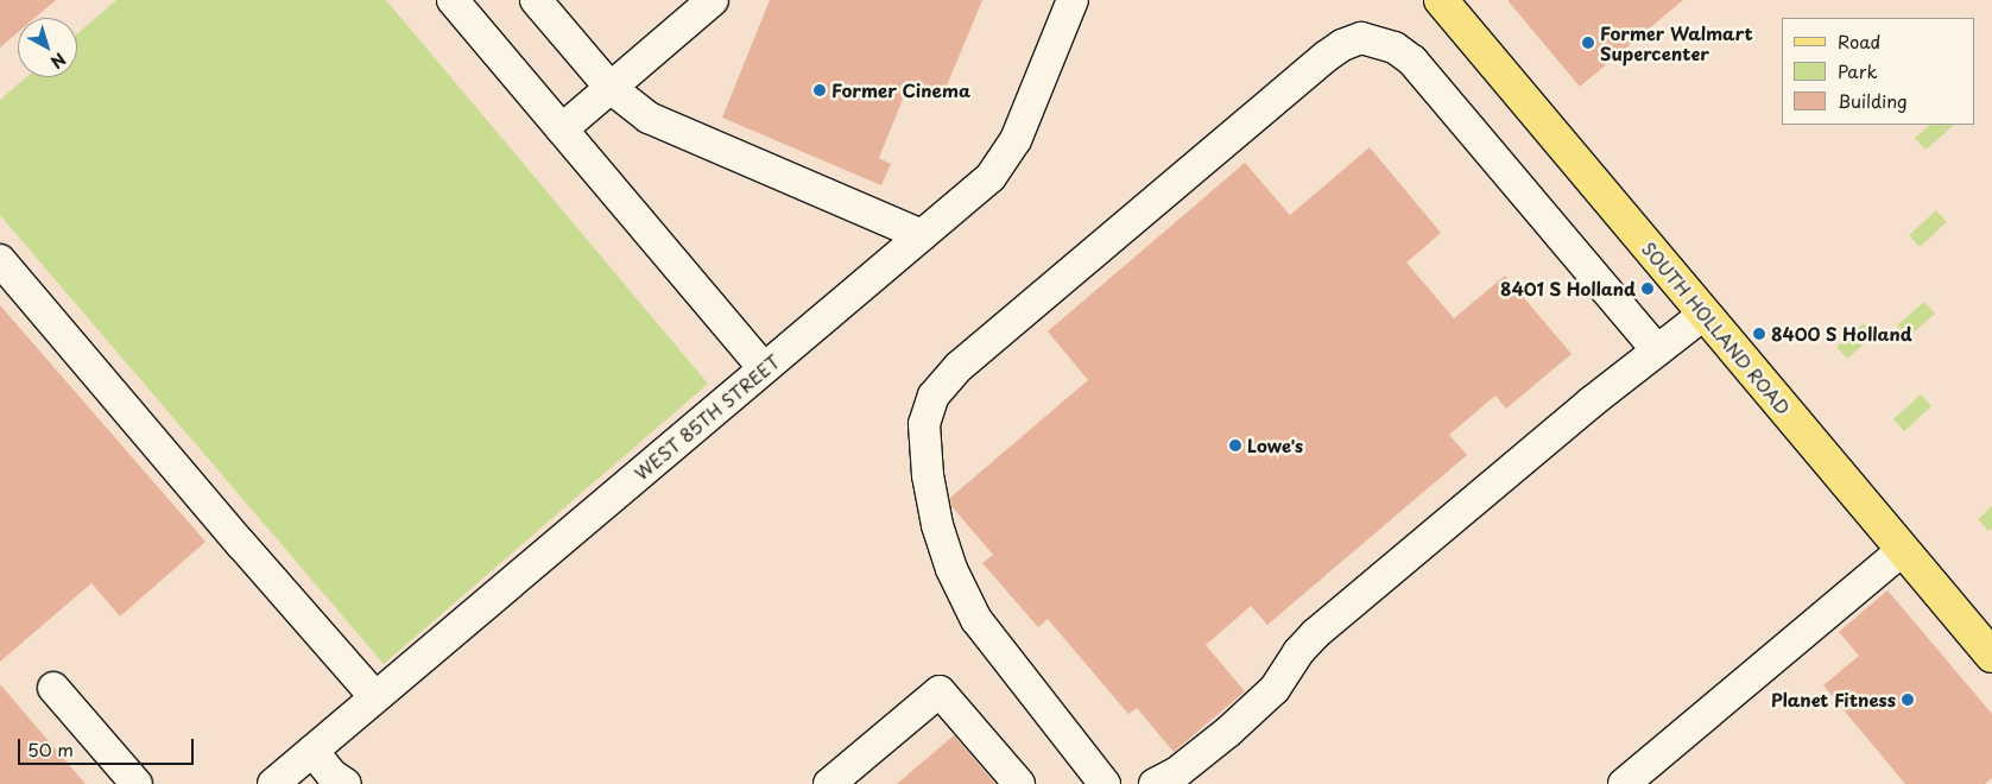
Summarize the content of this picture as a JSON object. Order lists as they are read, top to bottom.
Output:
{
  "streets": {
    "main road": ["SOUTH HOLLAND ROAD"],
    "street": ["WEST 85TH STREET"]
  },
  "places": [
    "Former Walmart Supercenter",
    "Former Cinema",
    "8401 S Holland",
    "8400 S Holland",
    "Lowe's",
    "Planet Fitness"
  ],
  "legend": ["Road", "Park", "Building"],
  "scale_bar": "50 m",
  "north": "bottom right"
}
